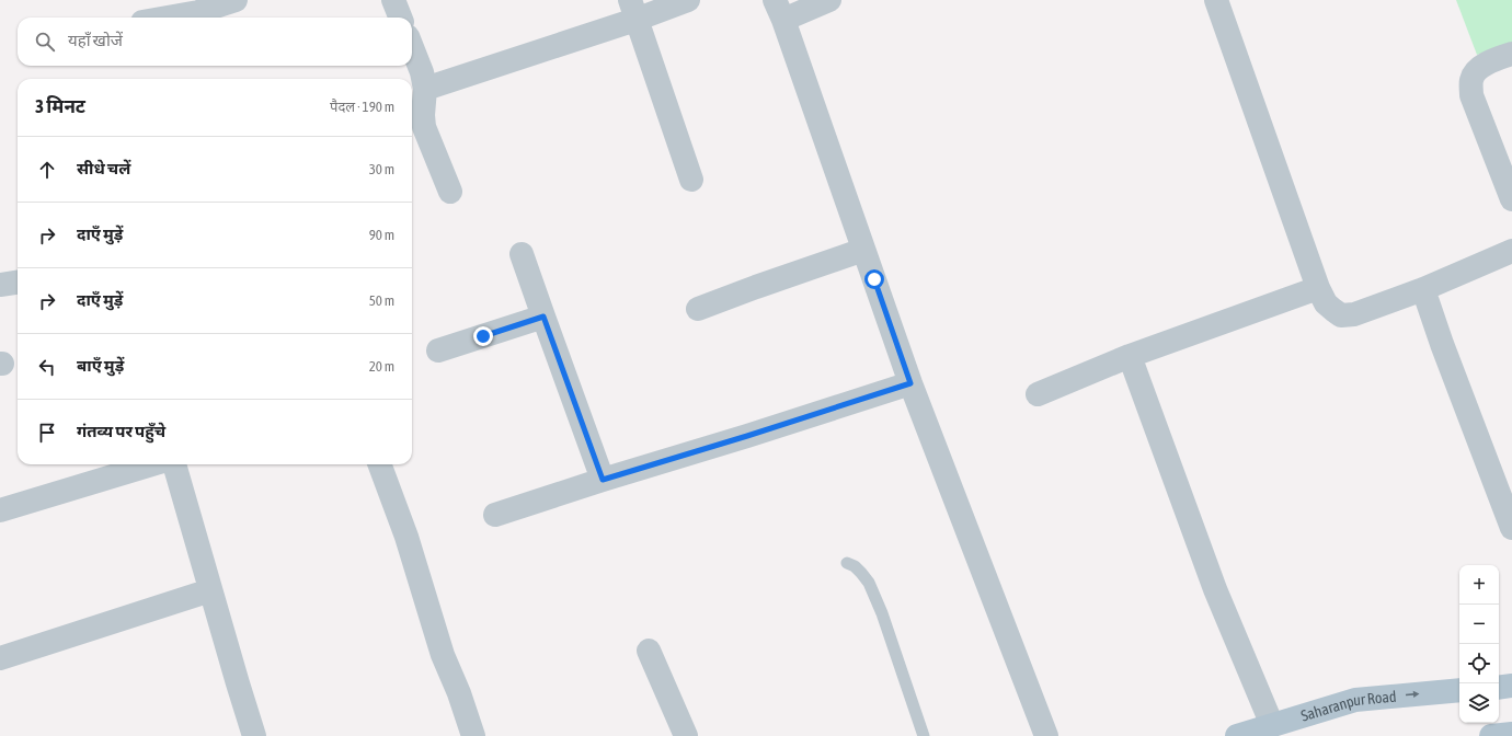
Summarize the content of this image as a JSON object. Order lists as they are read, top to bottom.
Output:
{
  "streets": {
    "main road": ["Saharanpur Road"]
  },
  "one_way": ["Saharanpur Road"],
  "page": {
    "search": "यहाँ खोजें",
    "heading": ["3 मिनट", "पैदल · 190 m"],
    "list": [
      ["सीधे चलें", "30 m"],
      ["दाएँ मुड़ें", "90 m"],
      ["दाएँ मुड़ें", "50 m"],
      ["बाएँ मुड़ें", "20 m"],
      "गंतव्य पर पहुँचे"
    ],
    "map_buttons": ["+", "−"]
  }
}
